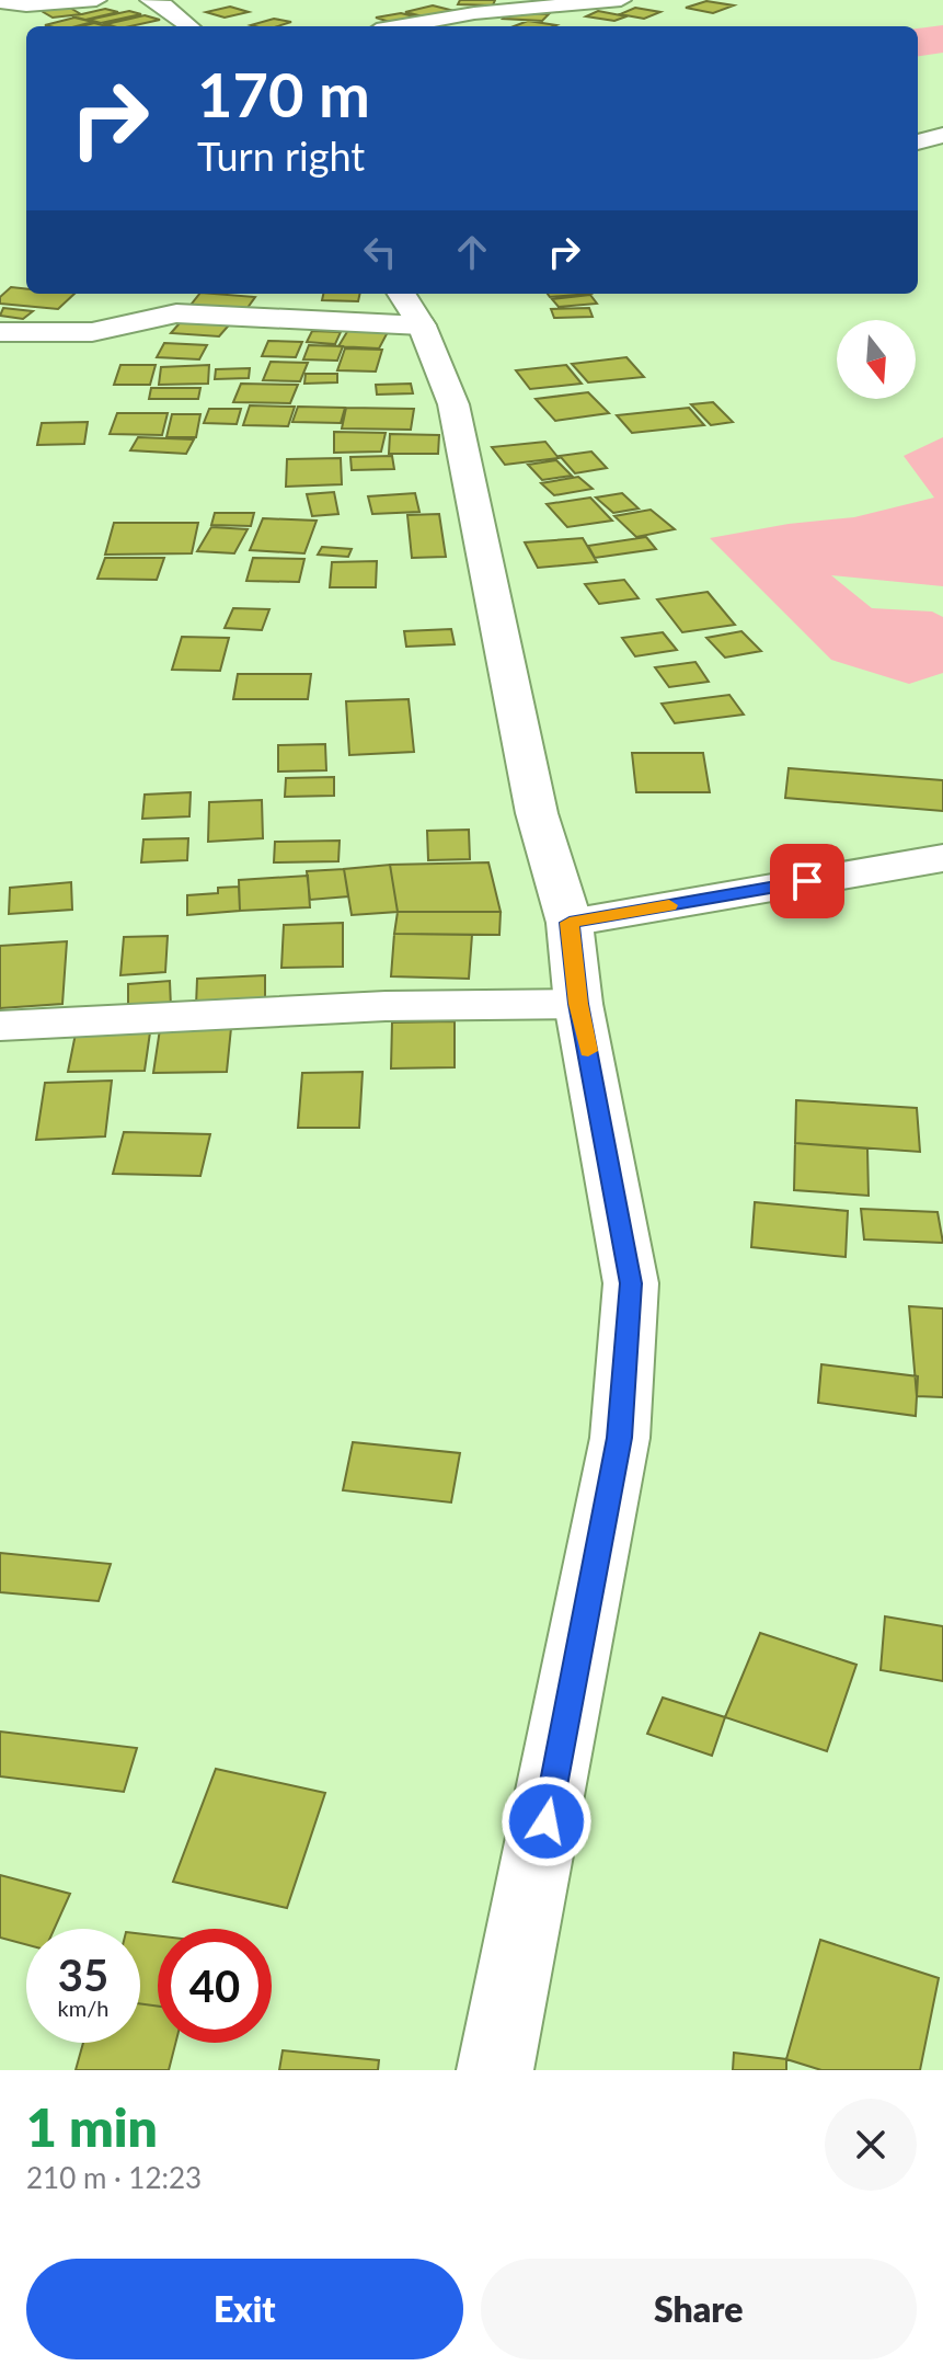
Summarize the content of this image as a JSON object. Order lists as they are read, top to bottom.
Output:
{
  "north": "bottom",
  "page": {
    "turn": ["170 m", "Turn right"],
    "speed": "35 km/h",
    "limit": "40",
    "heading": ["1 min", "210 m · 12:23"],
    "buttons": ["Exit", "Share"]
  }
}
